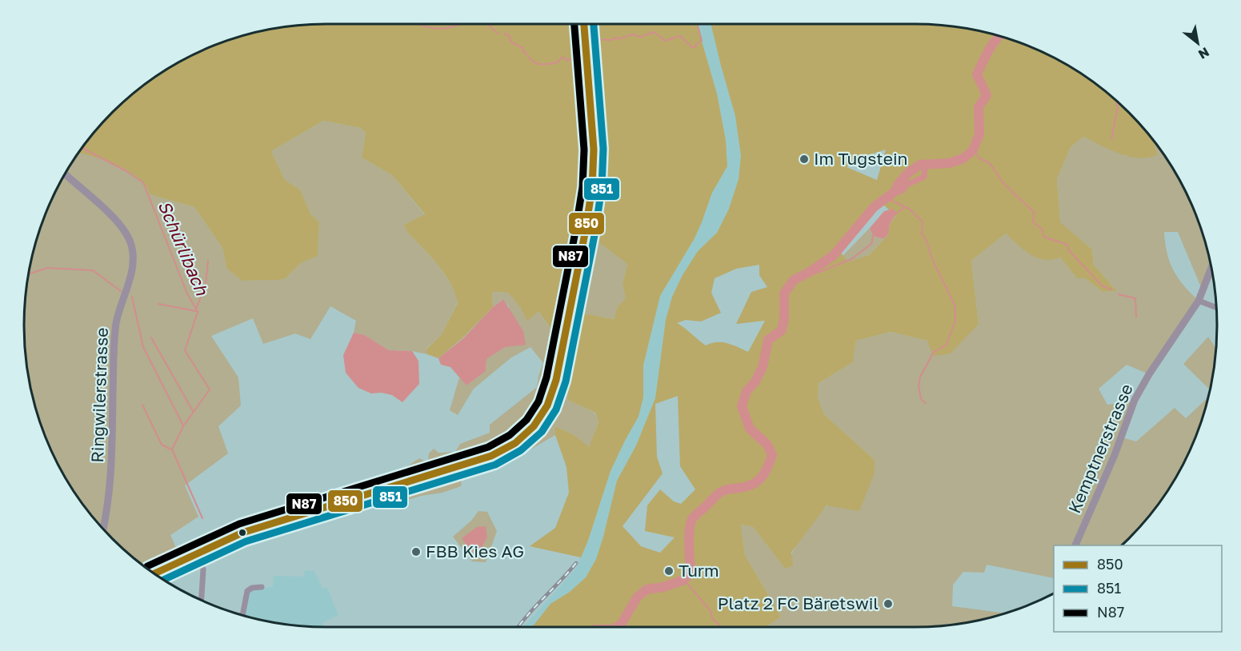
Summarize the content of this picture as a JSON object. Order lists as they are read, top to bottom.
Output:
{
  "streets": {
    "street": ["Ringwilerstrasse", "Kemptnerstrasse"]
  },
  "water": ["Schürlibach"],
  "places": [
    "Im Tugstein",
    "FBB Kies AG",
    "Turm",
    "Platz 2 FC Bäretswil"
  ],
  "lines": ["transit line 850", "transit line 851", "transit line N87"],
  "legend": ["850", "851", "N87"],
  "north": "bottom right"
}
